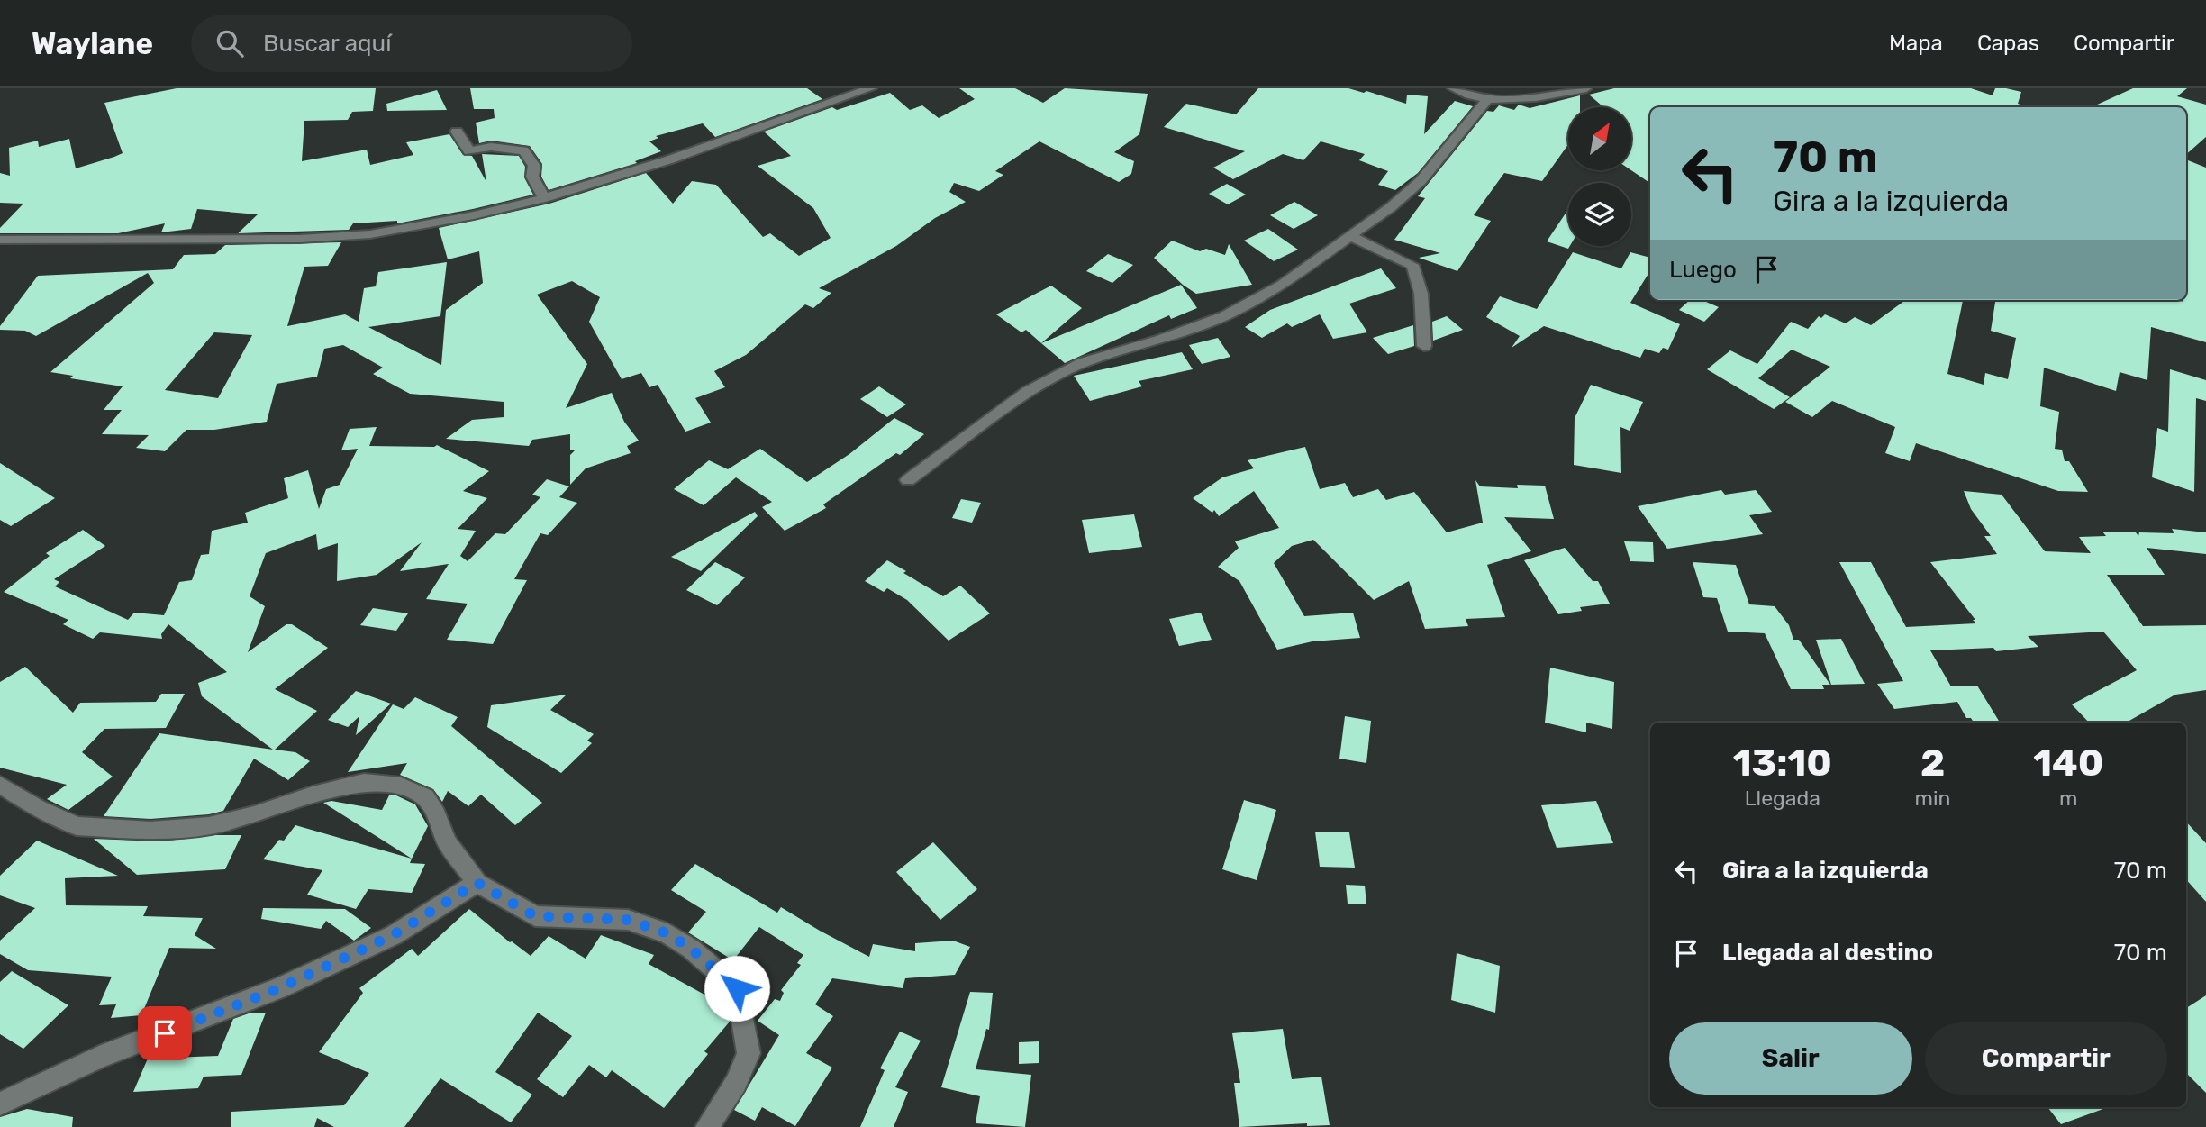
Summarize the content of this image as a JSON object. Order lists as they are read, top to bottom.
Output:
{
  "north": "top right",
  "page": {
    "header": "Waylane",
    "search": "Buscar aquí",
    "nav": ["Mapa", "Capas", "Compartir"],
    "turn": ["70 m", "Gira a la izquierda"],
    "then": "Luego",
    "eta": [
      "13:10",
      "Llegada",
      "2",
      "min",
      "140",
      "m"
    ],
    "list": [
      {
        "name": "Gira a la izquierda",
        "value": "70 m"
      },
      {
        "name": "Llegada al destino",
        "value": "70 m"
      }
    ],
    "buttons": ["Salir", "Compartir"]
  }
}
